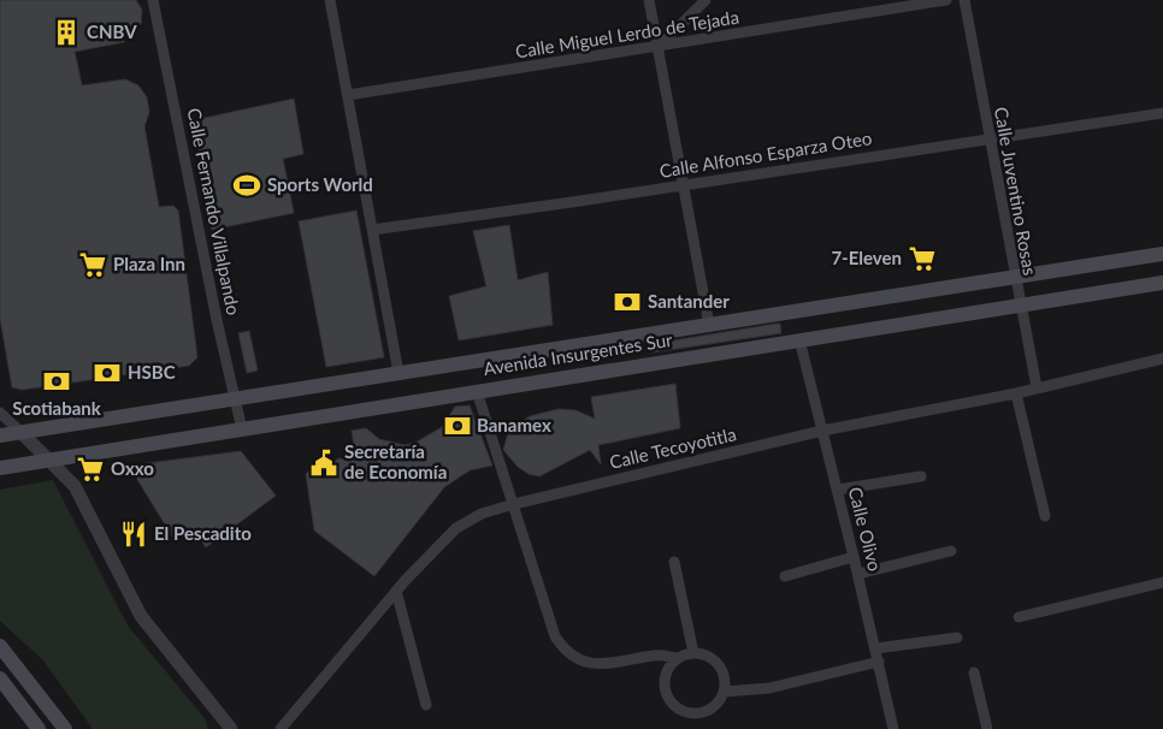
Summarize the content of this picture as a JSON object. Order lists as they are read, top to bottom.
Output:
{
  "streets": {
    "main road": ["Avenida Insurgentes Sur"],
    "street": [
      "Calle Miguel Lerdo de Tejada",
      "Calle Alfonso Esparza Oteo",
      "Calle Juventino Rosas",
      "Calle Fernando Villalpando",
      "Calle Tecoyotitla",
      "Calle Olivo"
    ]
  },
  "crossings": [
    ["Calle Alfonso Esparza Oteo", "Calle Juventino Rosas"],
    ["Calle Juventino Rosas", "Avenida Insurgentes Sur"],
    ["Calle Juventino Rosas", "Calle Tecoyotitla"],
    ["Calle Fernando Villalpando", "Avenida Insurgentes Sur"],
    ["Avenida Insurgentes Sur", "Calle Olivo"],
    ["Calle Tecoyotitla", "Calle Olivo"]
  ],
  "places": {
    "building": ["CNBV"],
    "sports": ["Sports World"],
    "supermarket": ["7-Eleven", "Plaza Inn", "Oxxo"],
    "bank": [
      "Santander",
      "HSBC",
      "Scotiabank",
      "Banamex"
    ],
    "public building": ["Secretaría de Economía"],
    "restaurant": ["El Pescadito"]
  }
}
